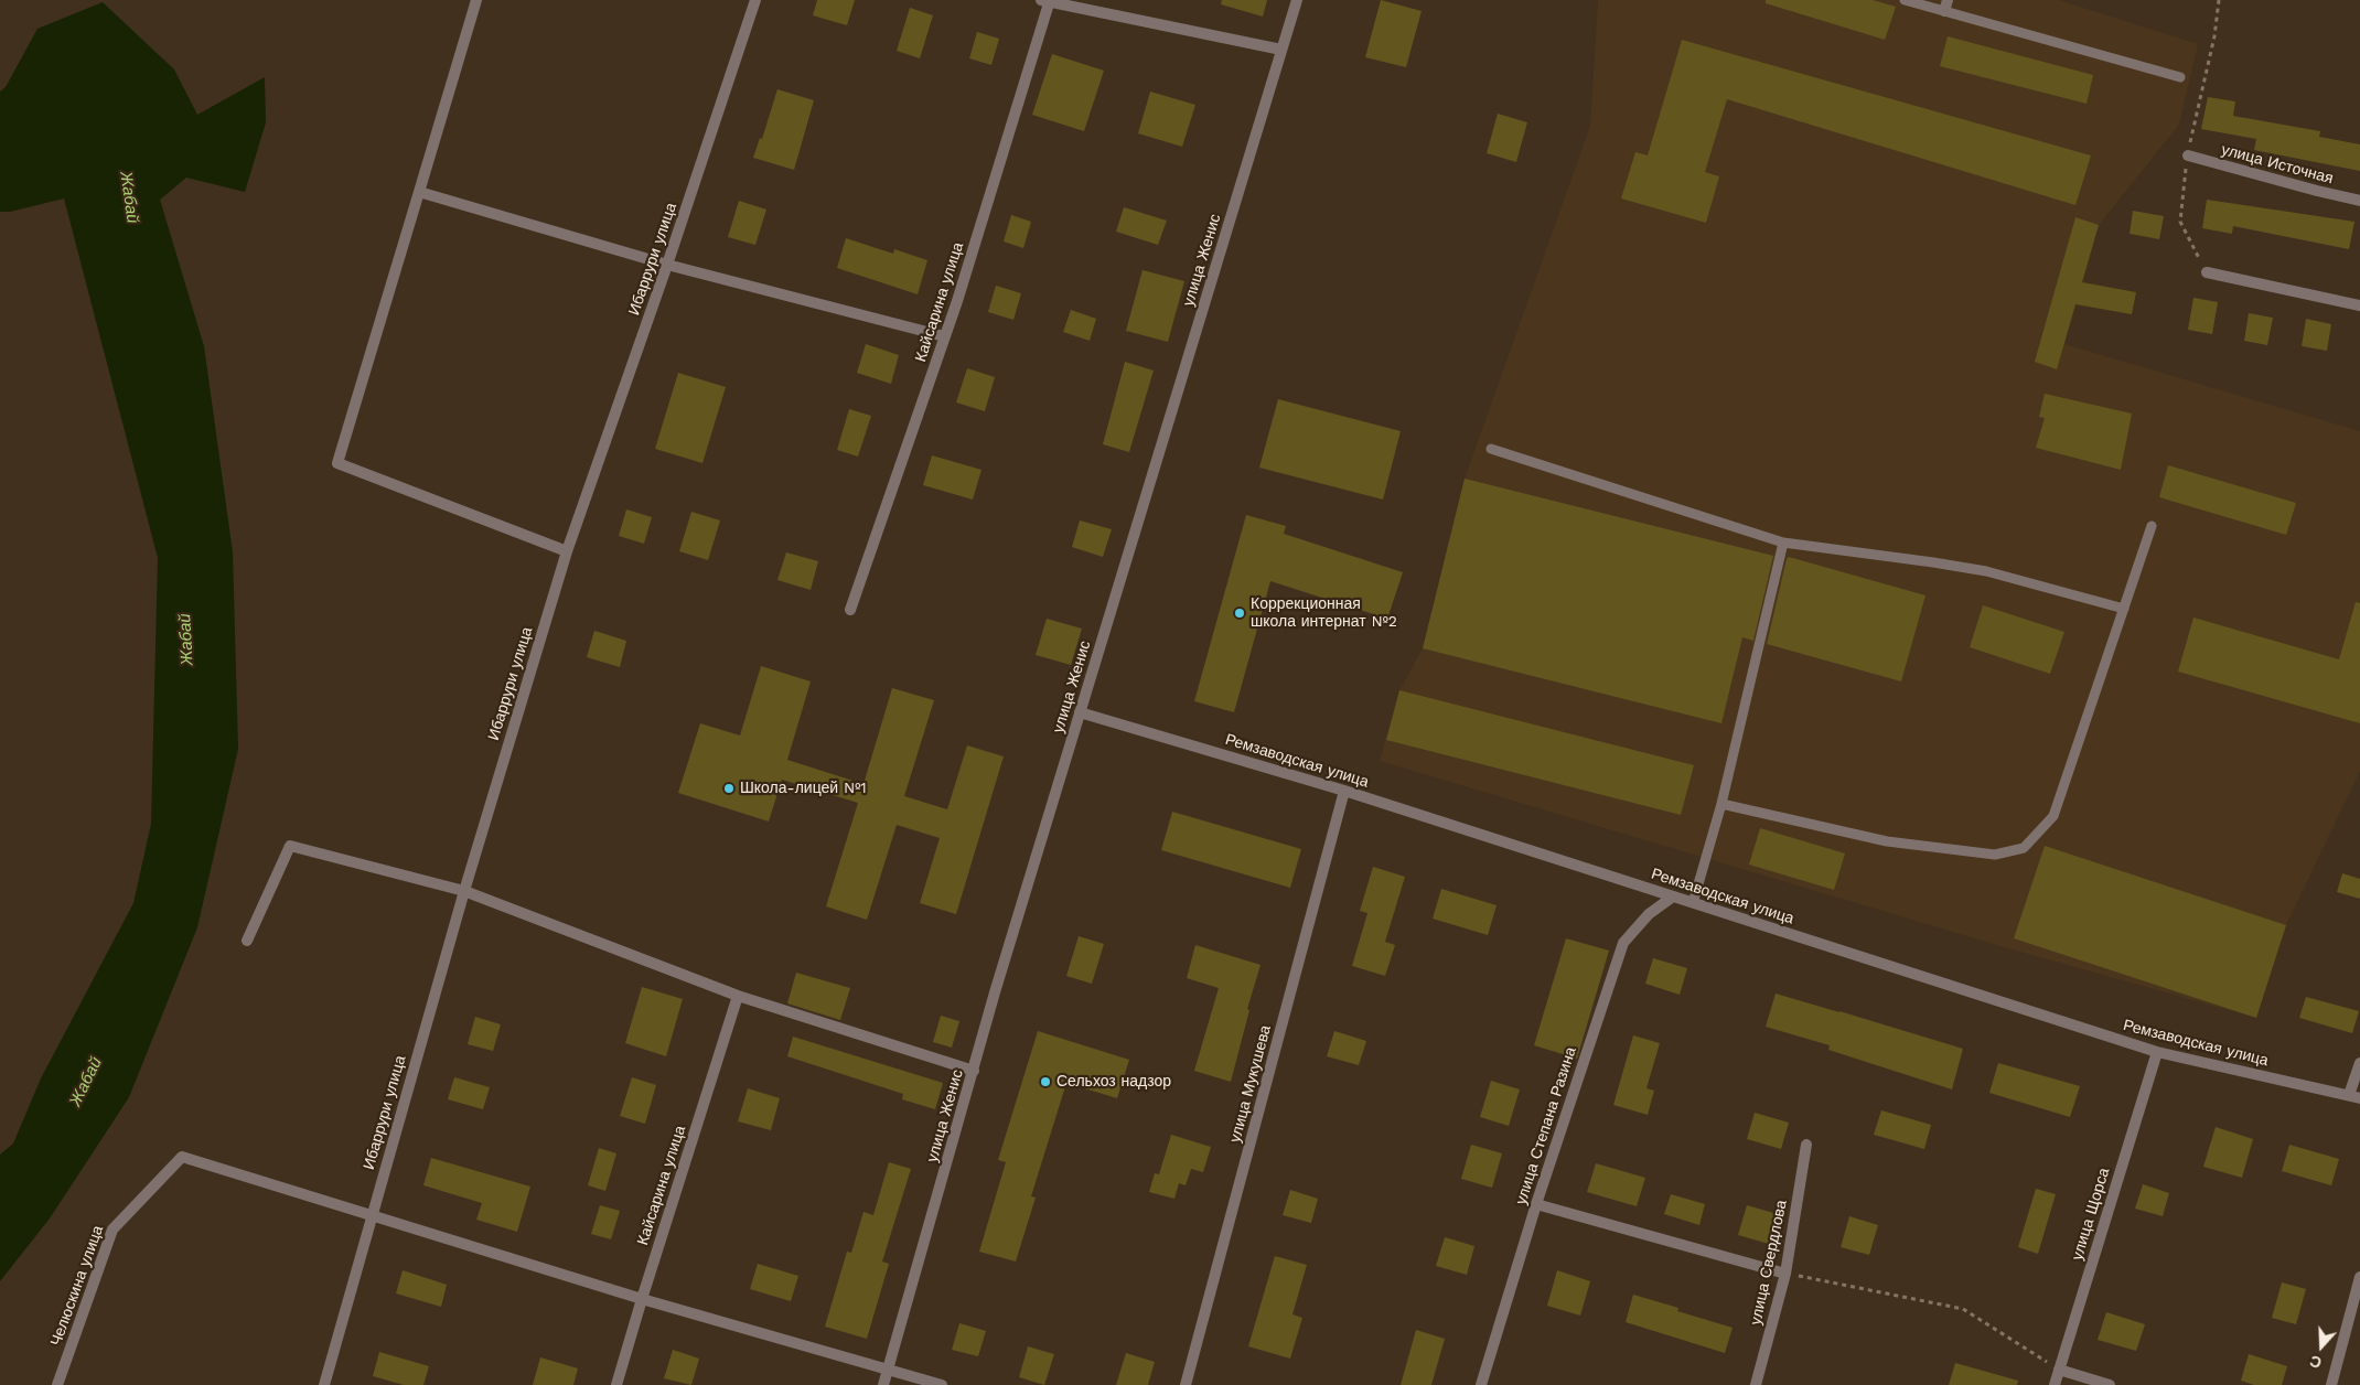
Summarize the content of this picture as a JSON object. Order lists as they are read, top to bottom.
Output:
{
  "streets": {
    "street": [
      "улица Источная",
      "Ибаррури улица",
      "улица Женис",
      "Кайсарина улица",
      "Ремзаводская улица",
      "улица Мукушева",
      "улица Степана Разина",
      "улица Щорса",
      "улица Свердлова",
      "Челюскина улица"
    ]
  },
  "crossings": [
    ["Ибаррури улица", "Челюскина улица"],
    ["улица Женис", "Ремзаводская улица"],
    ["Ремзаводская улица", "улица Мукушева"],
    ["Ремзаводская улица", "улица Степана Разина"],
    ["Ремзаводская улица", "улица Щорса"]
  ],
  "water": ["Жабай"],
  "places": ["Коррекционная школа интернат №2", "Школа-лицей №1", "Сельхоз надзор"],
  "north": "bottom"
}
